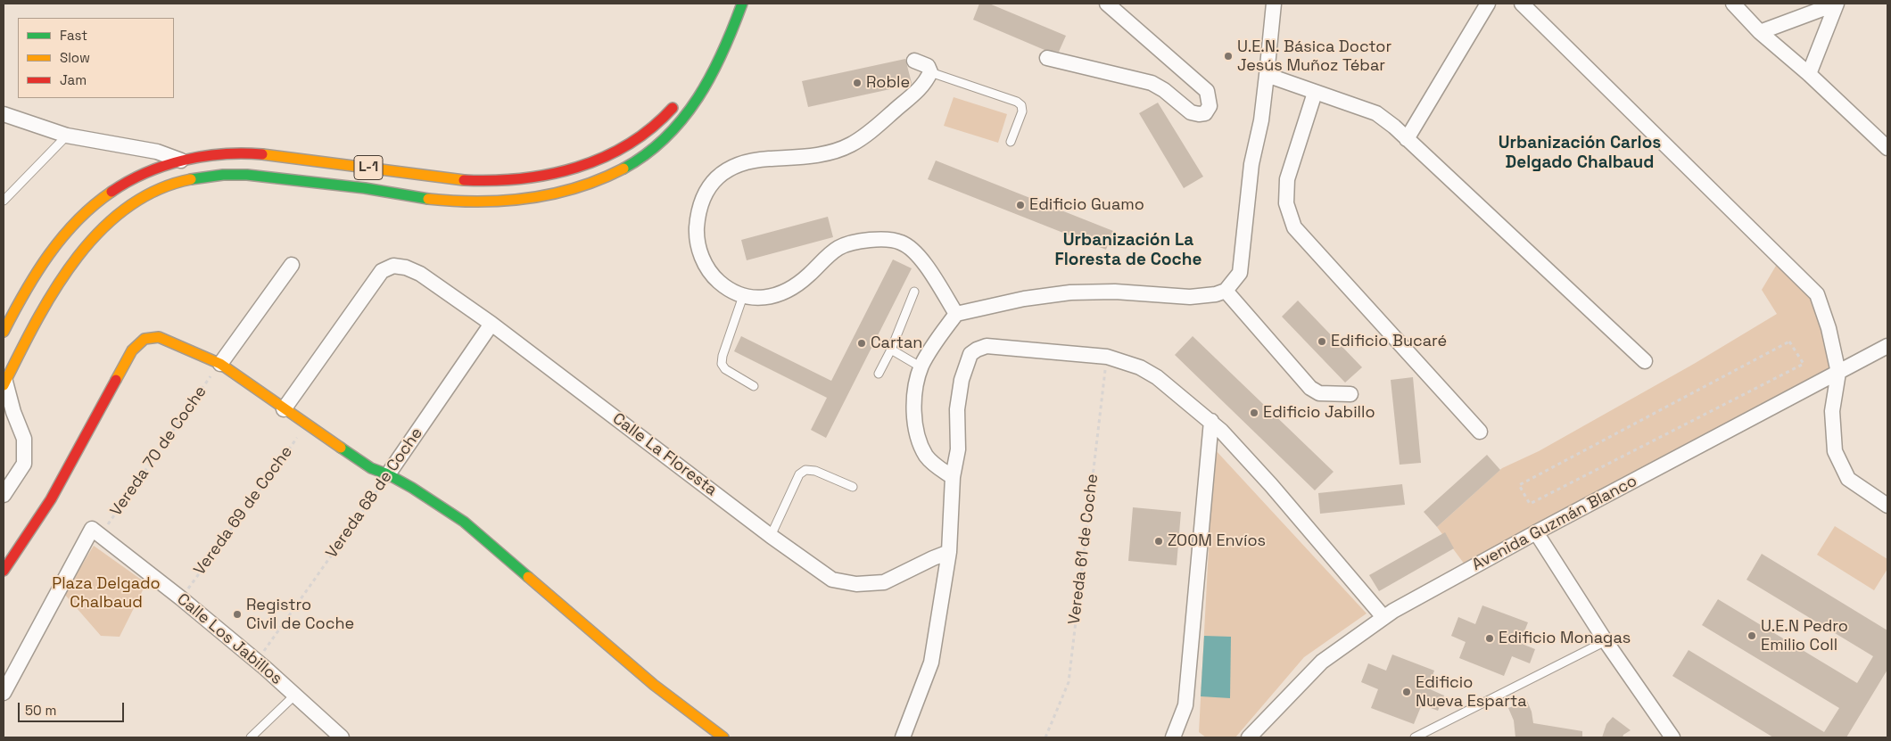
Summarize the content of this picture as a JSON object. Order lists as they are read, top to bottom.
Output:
{
  "streets": {
    "main road": ["L-1"],
    "street": [
      "Calle La Floresta",
      "Vereda 68 de Coche",
      "Avenida Guzmán Blanco",
      "Calle Los Jabillos"
    ],
    "path": ["Vereda 70 de Coche", "Vereda 69 de Coche", "Vereda 61 de Coche"]
  },
  "crossings": [
    ["Vereda 70 de Coche", "Calle Los Jabillos"],
    ["Calle La Floresta", "Vereda 68 de Coche"],
    ["Vereda 68 de Coche", "Calle Los Jabillos"],
    ["Vereda 69 de Coche", "Calle Los Jabillos"]
  ],
  "districts": ["Urbanización Carlos Delgado Chalbaud", "Urbanización La Floresta de Coche"],
  "parks": ["Plaza Delgado Chalbaud"],
  "places": [
    "U.E.N. Básica Doctor Jesús Muñoz Tébar",
    "Roble",
    "Edificio Guamo",
    "Edificio Bucaré",
    "Cartan",
    "Edificio Jabillo",
    "ZOOM Envíos",
    "Registro Civil de Coche",
    "U.E.N Pedro Emilio Coll",
    "Edificio Monagas",
    "Edificio Nueva Esparta"
  ],
  "legend": ["Fast", "Slow", "Jam"],
  "scale_bar": "50 m"
}
